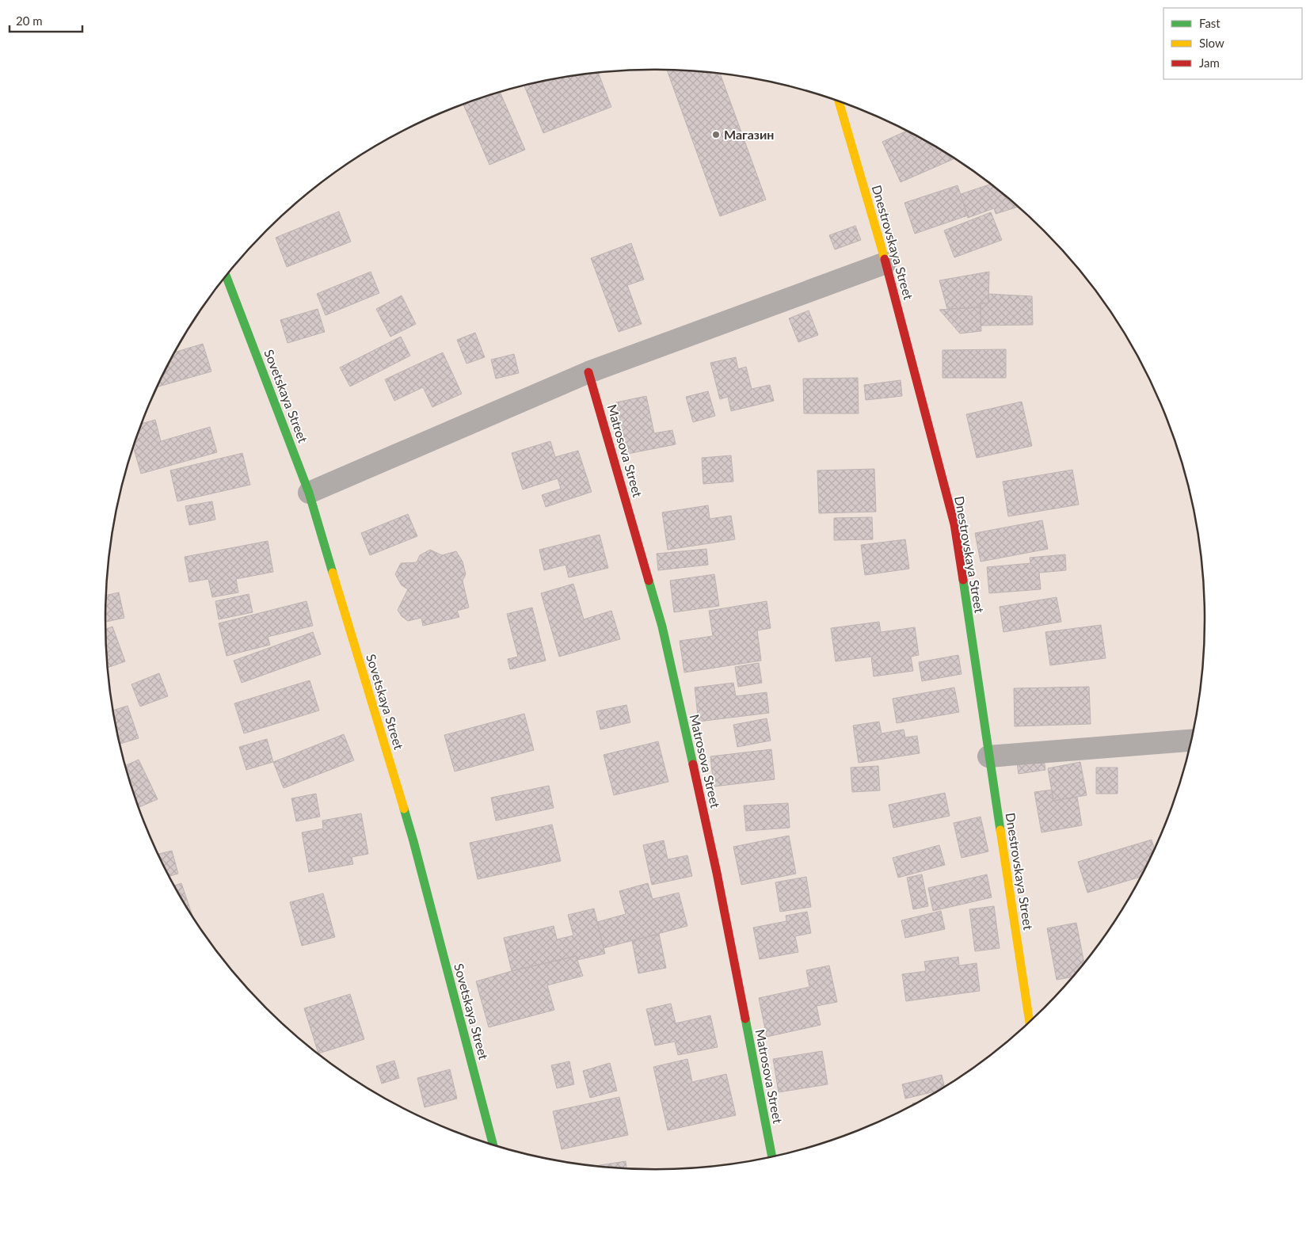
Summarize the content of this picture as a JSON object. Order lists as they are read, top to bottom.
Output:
{
  "streets": {
    "street": ["Dnestrovskaya Street", "Sovetskaya Street", "Matrosova Street"]
  },
  "places": ["Магазин"],
  "legend": ["Fast", "Slow", "Jam"],
  "scale_bar": "20 m"
}
